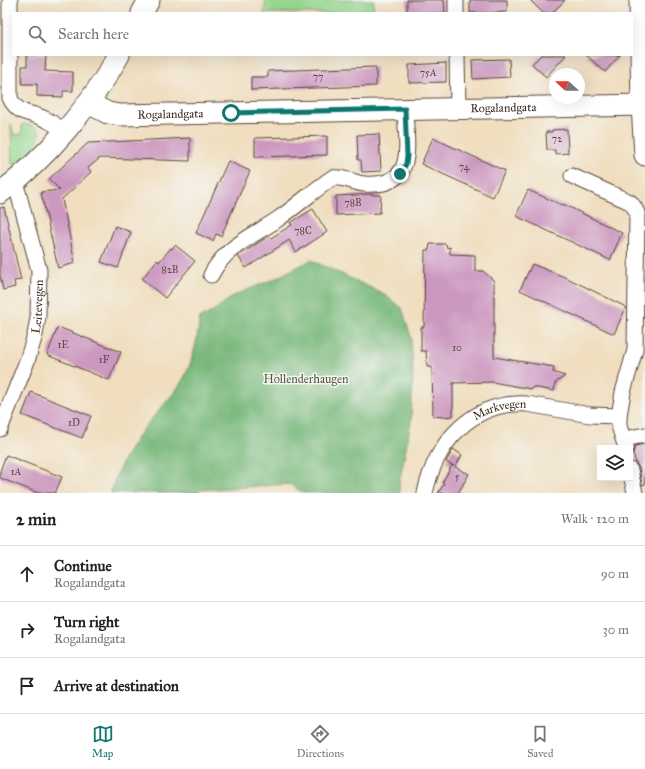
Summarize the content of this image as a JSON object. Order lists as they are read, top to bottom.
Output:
{
  "streets": {
    "street": ["Rogalandgata", "Leitevegen", "Markvegen"]
  },
  "parks": ["Hollenderhaugen"],
  "house_numbers": [
    "75A",
    "77",
    "72",
    "74",
    "78B",
    "78C",
    "82B",
    "1E",
    "10",
    "1F",
    "1D",
    "1A",
    "5"
  ],
  "north": "left",
  "page": {
    "search": "Search here",
    "heading": ["2 min", "Walk · 120 m"],
    "list": [
      ["Continue", "Rogalandgata", "90 m"],
      ["Turn right", "Rogalandgata", "30 m"],
      "Arrive at destination"
    ],
    "nav": ["Map", "Directions", "Saved"]
  }
}
